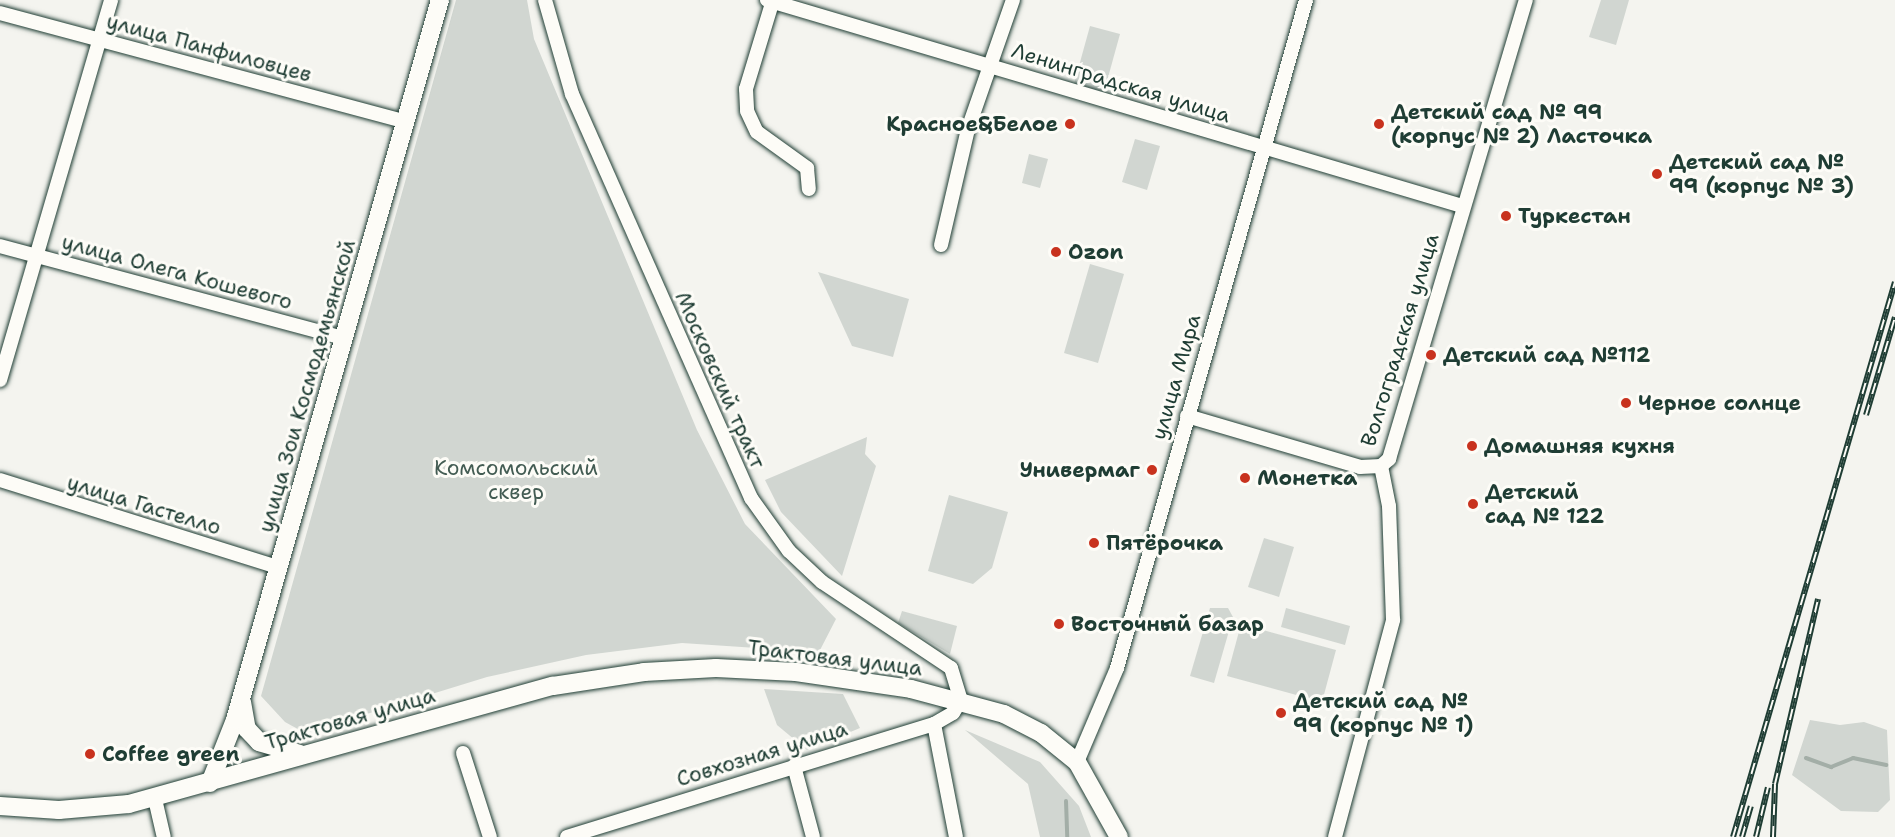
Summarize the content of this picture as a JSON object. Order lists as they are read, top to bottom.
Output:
{
  "streets": {
    "main road": ["улица Зои Космодемьянской", "Трактовая улица"],
    "street": [
      "улица Панфиловцев",
      "Ленинградская улица",
      "улица Олега Кошевого",
      "Волгоградская улица",
      "улица Мира",
      "Московский тракт",
      "улица Гастелло",
      "Совхозная улица"
    ]
  },
  "crossings": [
    ["улица Панфиловцев", "улица Зои Космодемьянской"],
    ["Ленинградская улица", "Волгоградская улица"],
    ["Ленинградская улица", "улица Мира"],
    ["улица Олега Кошевого", "улица Зои Космодемьянской"],
    ["улица Мира", "Трактовая улица"],
    ["Московский тракт", "Трактовая улица"],
    ["Московский тракт", "Совхозная улица"],
    ["улица Зои Космодемьянской", "улица Гастелло"],
    ["улица Зои Космодемьянской", "Трактовая улица"],
    ["Трактовая улица", "Совхозная улица"]
  ],
  "parks": ["Комсомольский сквер"],
  "places": [
    "Красное&Белое",
    "Детский сад № 99 (корпус № 2) Ласточка",
    "Детский сад № 99 (корпус № 3)",
    "Туркестан",
    "Ozon",
    "Детский сад №112",
    "Черное солнце",
    "Домашняя кухня",
    "Универмаг",
    "Монетка",
    "Детский сад № 122",
    "Пятёрочка",
    "Восточный базар",
    "Детский сад № 99 (корпус № 1)",
    "Coffee green"
  ]
}
